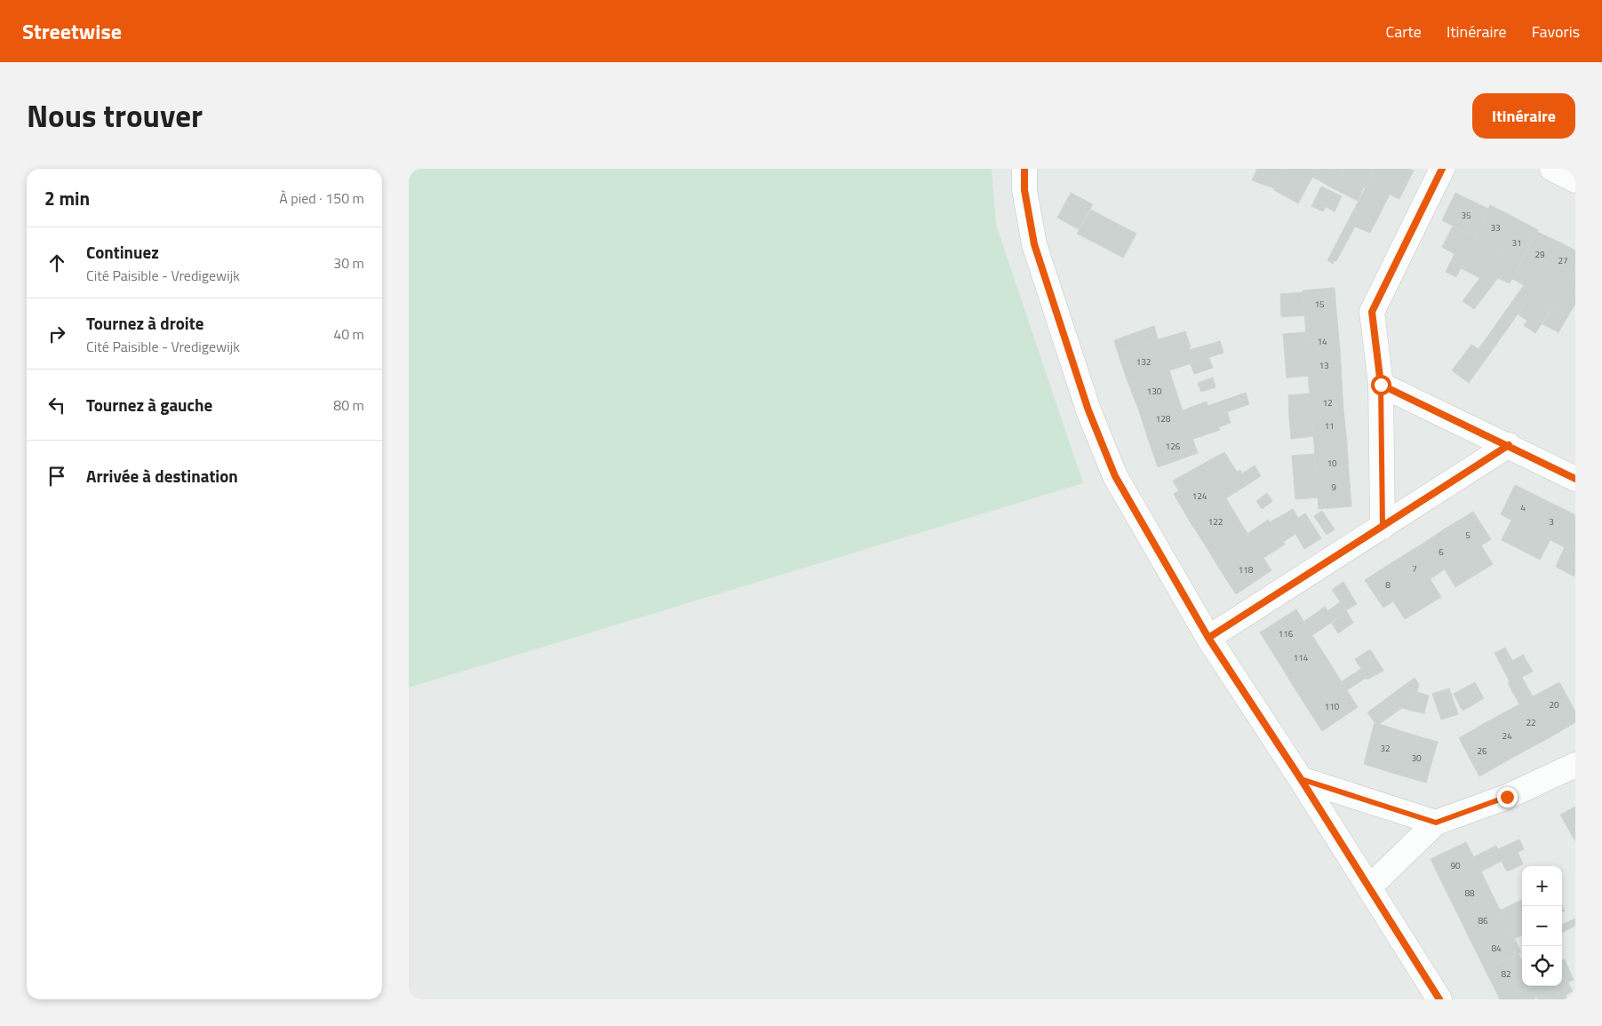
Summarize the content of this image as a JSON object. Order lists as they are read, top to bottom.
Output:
{
  "house_numbers": [
    "35",
    "33",
    "31",
    "29",
    "27",
    "15",
    "14",
    "132",
    "13",
    "130",
    "12",
    "128",
    "11",
    "126",
    "10",
    "9",
    "124",
    "4",
    "122",
    "3",
    "5",
    "6",
    "7",
    "118",
    "8",
    "116",
    "114",
    "20",
    "110",
    "22",
    "24",
    "32",
    "26",
    "30",
    "90",
    "88",
    "86",
    "84",
    "82"
  ],
  "page": {
    "header": "Streetwise",
    "nav": ["Carte", "Itinéraire", "Favoris"],
    "title": "Nous trouver",
    "buttons": "Itinéraire",
    "heading": ["2 min", "À pied · 150 m"],
    "list": [
      ["Continuez", "Cité Paisible - Vredigewijk", "30 m"],
      ["Tournez à droite", "Cité Paisible - Vredigewijk", "40 m"],
      ["Tournez à gauche", "80 m"],
      "Arrivée à destination"
    ],
    "map_buttons": ["+", "−"]
  }
}
